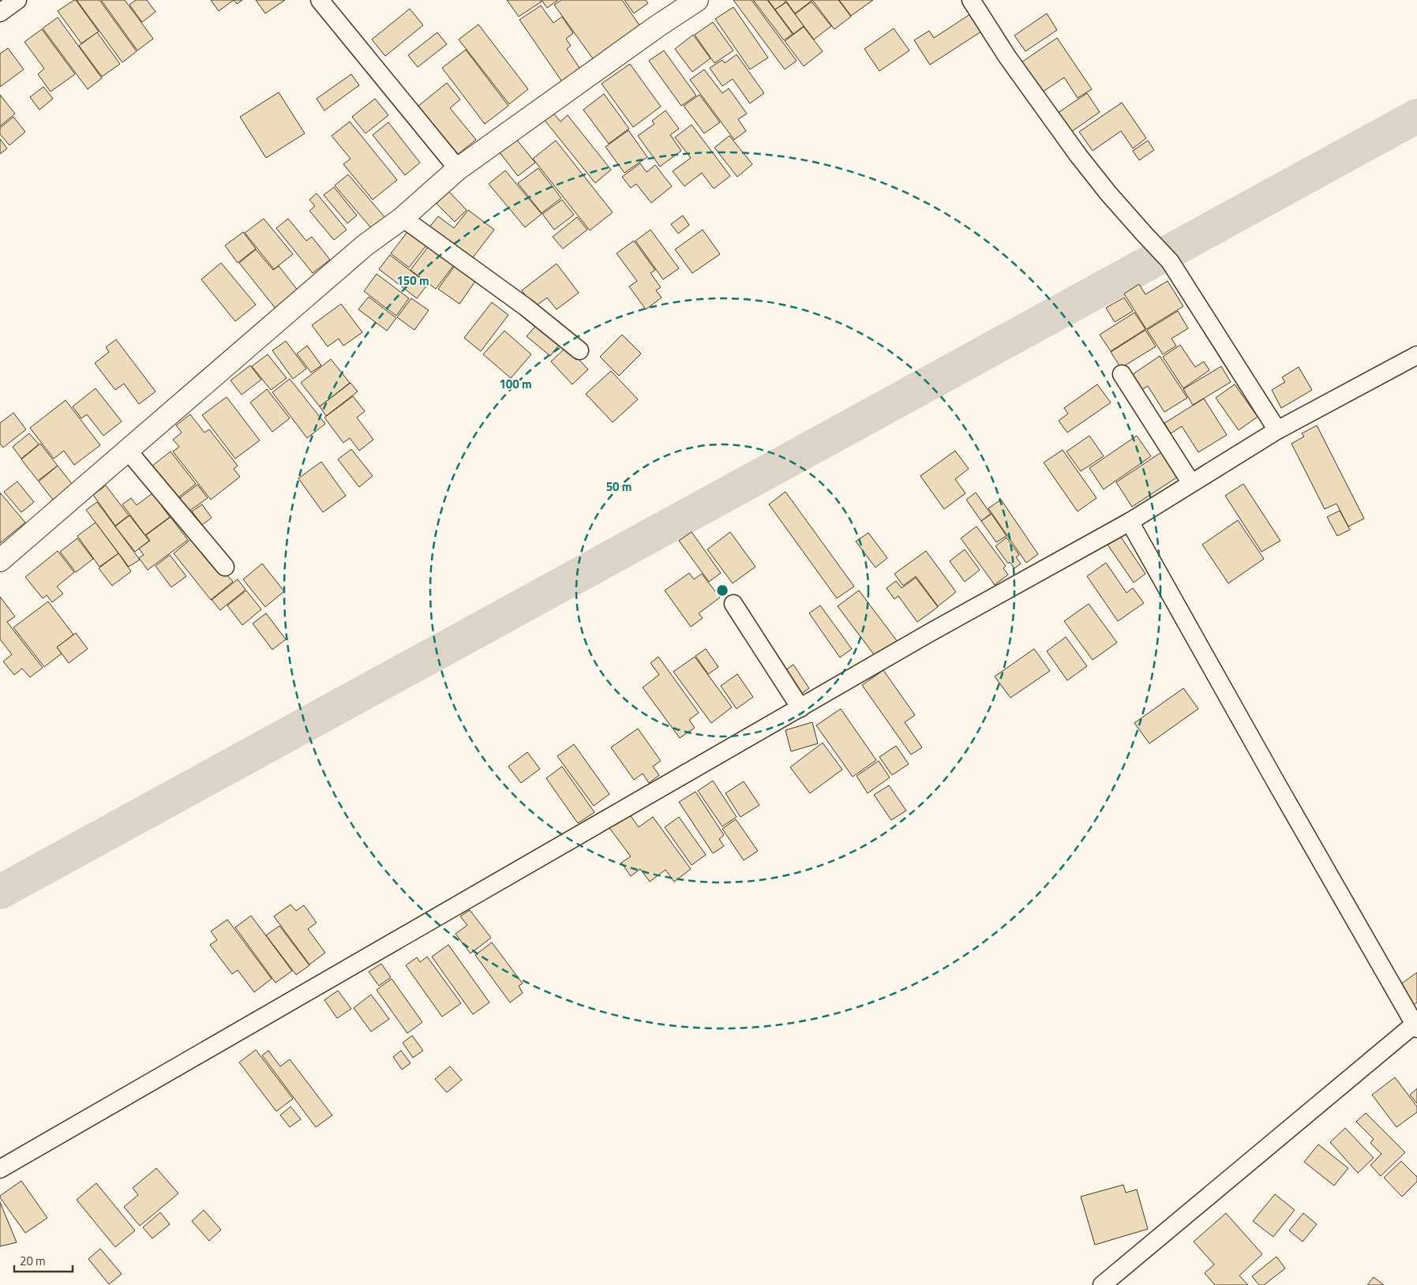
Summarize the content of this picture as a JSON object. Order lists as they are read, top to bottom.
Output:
{
  "scale_bar": "20 m",
  "rings": ["150 m", "100 m", "50 m"]
}
